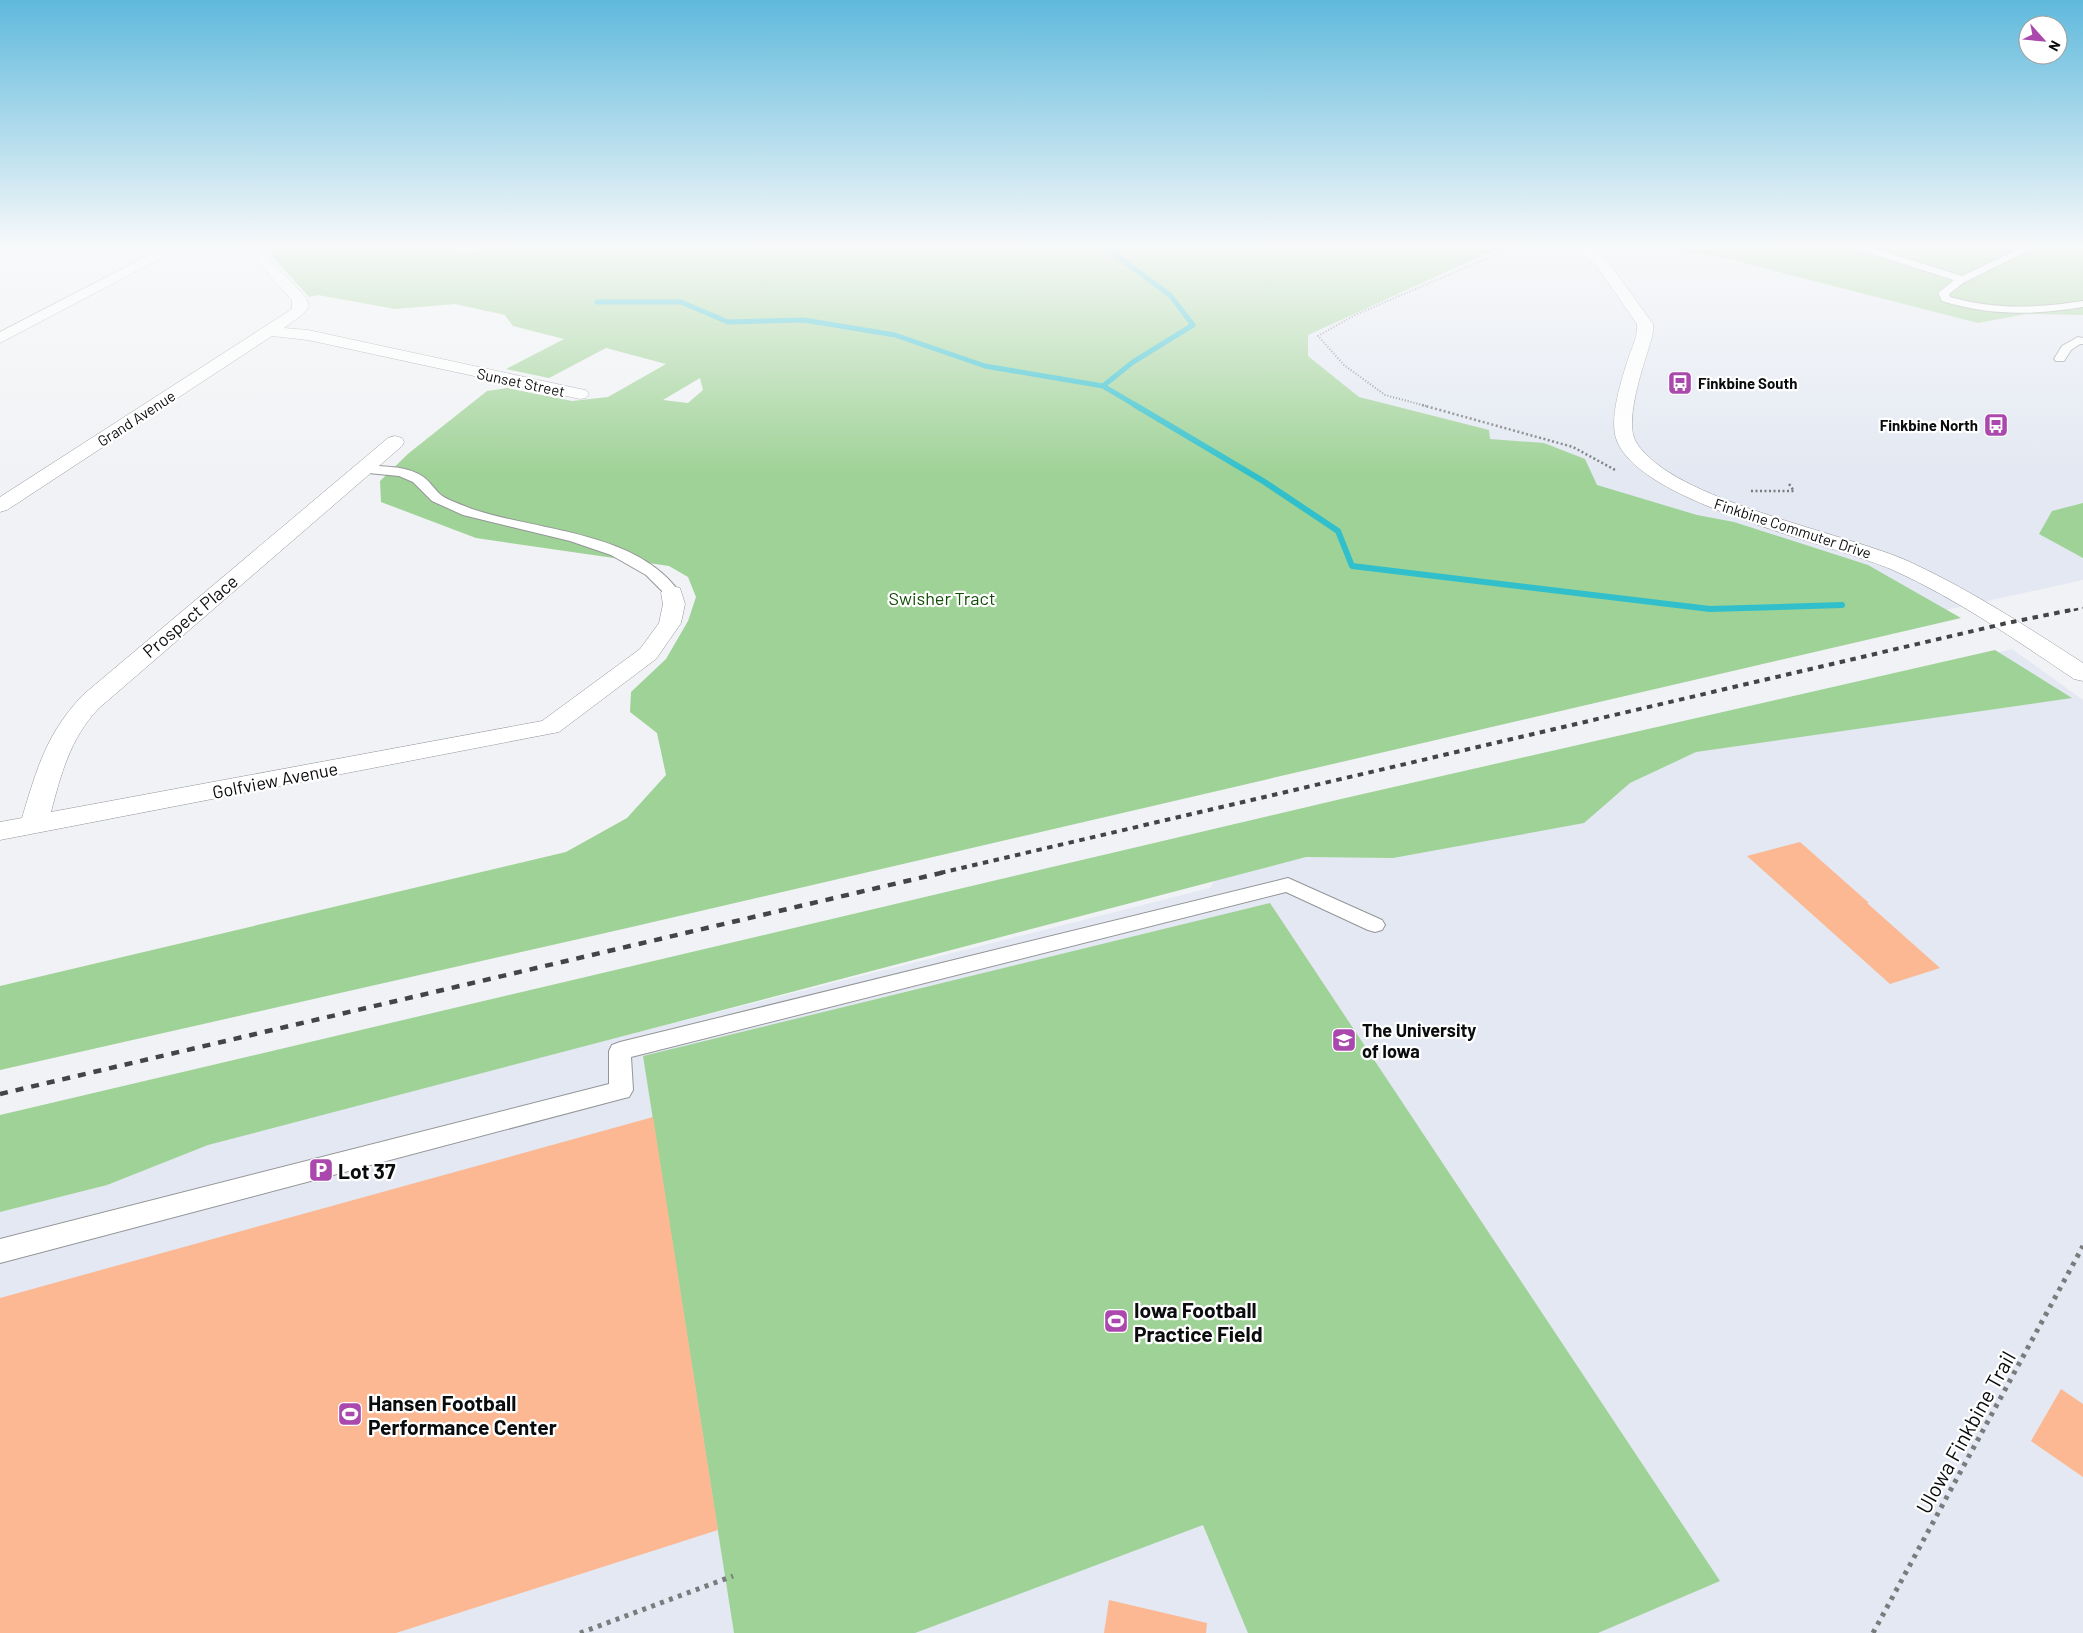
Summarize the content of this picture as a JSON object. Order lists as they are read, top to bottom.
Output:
{
  "streets": {
    "street": [
      "Sunset Street",
      "Grand Avenue",
      "Finkbine Commuter Drive",
      "Prospect Place",
      "Golfview Avenue"
    ],
    "path": ["UIowa Finkbine Trail"]
  },
  "crossings": [
    ["Sunset Street", "Grand Avenue"],
    ["Prospect Place", "Golfview Avenue"]
  ],
  "parks": ["Swisher Tract"],
  "places": {
    "bus stop": ["Finkbine South", "Finkbine North"],
    "school or university": ["The University of Iowa"],
    "parking": ["Lot 37"],
    "sports": ["Iowa Football Practice Field", "Hansen Football Performance Center"]
  },
  "north": "bottom right"
}
